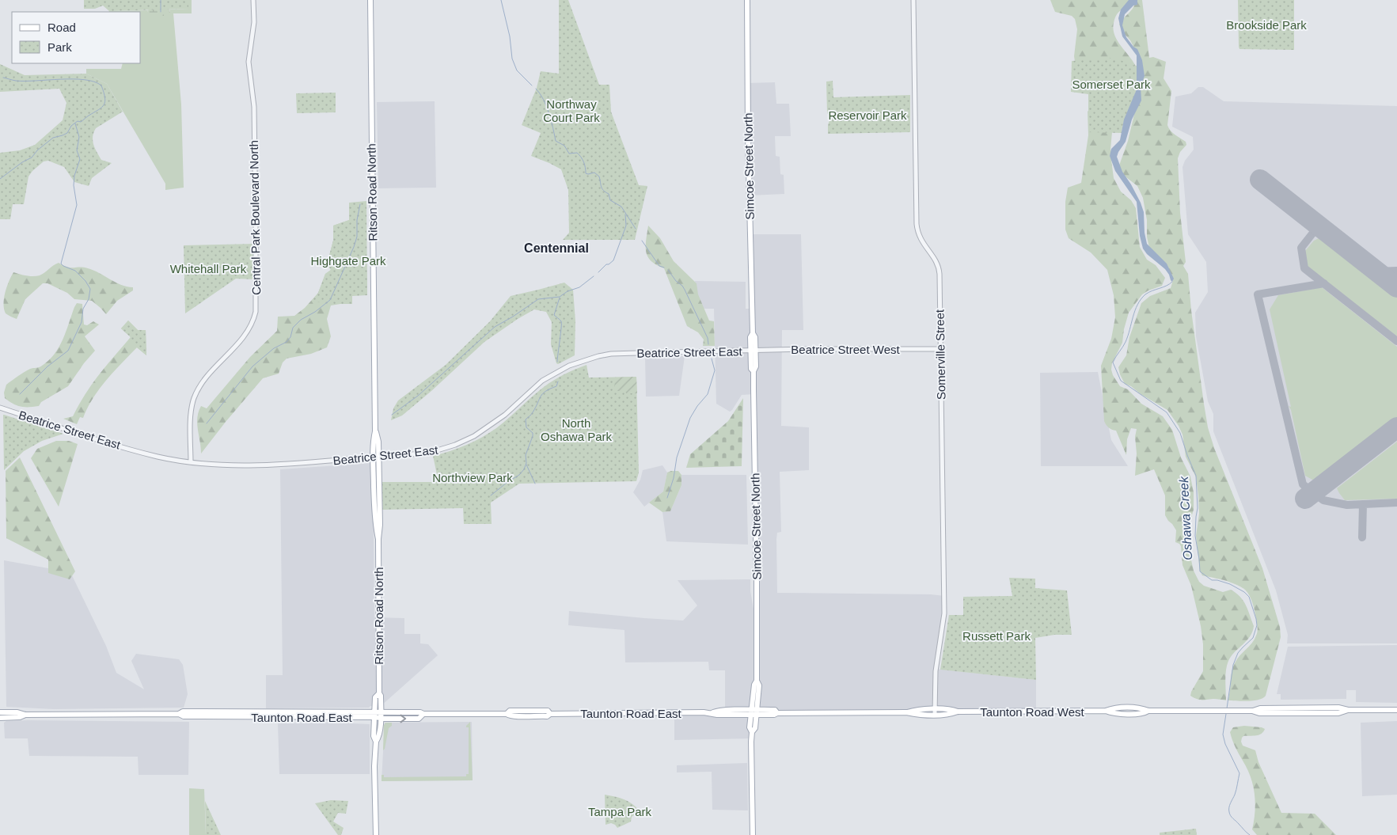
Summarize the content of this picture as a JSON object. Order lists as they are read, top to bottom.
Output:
{
  "streets": {
    "main road": [
      "Simcoe Street North",
      "Ritson Road North",
      "Taunton Road West",
      "Taunton Road East"
    ],
    "street": [
      "Central Park Boulevard North",
      "Beatrice Street West",
      "Beatrice Street East",
      "Somerville Street"
    ]
  },
  "crossings": [
    ["Simcoe Street North", "Beatrice Street West"],
    ["Simcoe Street North", "Beatrice Street East"],
    ["Simcoe Street North", "Taunton Road West"],
    ["Simcoe Street North", "Taunton Road East"],
    ["Ritson Road North", "Beatrice Street East"],
    ["Ritson Road North", "Taunton Road East"],
    ["Central Park Boulevard North", "Beatrice Street East"],
    ["Beatrice Street West", "Beatrice Street East"],
    ["Beatrice Street West", "Somerville Street"],
    ["Somerville Street", "Taunton Road West"],
    ["Taunton Road West", "Taunton Road East"]
  ],
  "districts": ["Centennial"],
  "water": ["Oshawa Creek"],
  "parks": [
    "Brookside Park",
    "Somerset Park",
    "Northway Court Park",
    "Reservoir Park",
    "Highgate Park",
    "Whitehall Park",
    "North Oshawa Park",
    "Northview Park",
    "Russett Park",
    "Tampa Park"
  ],
  "legend": ["Road", "Park"]
}
